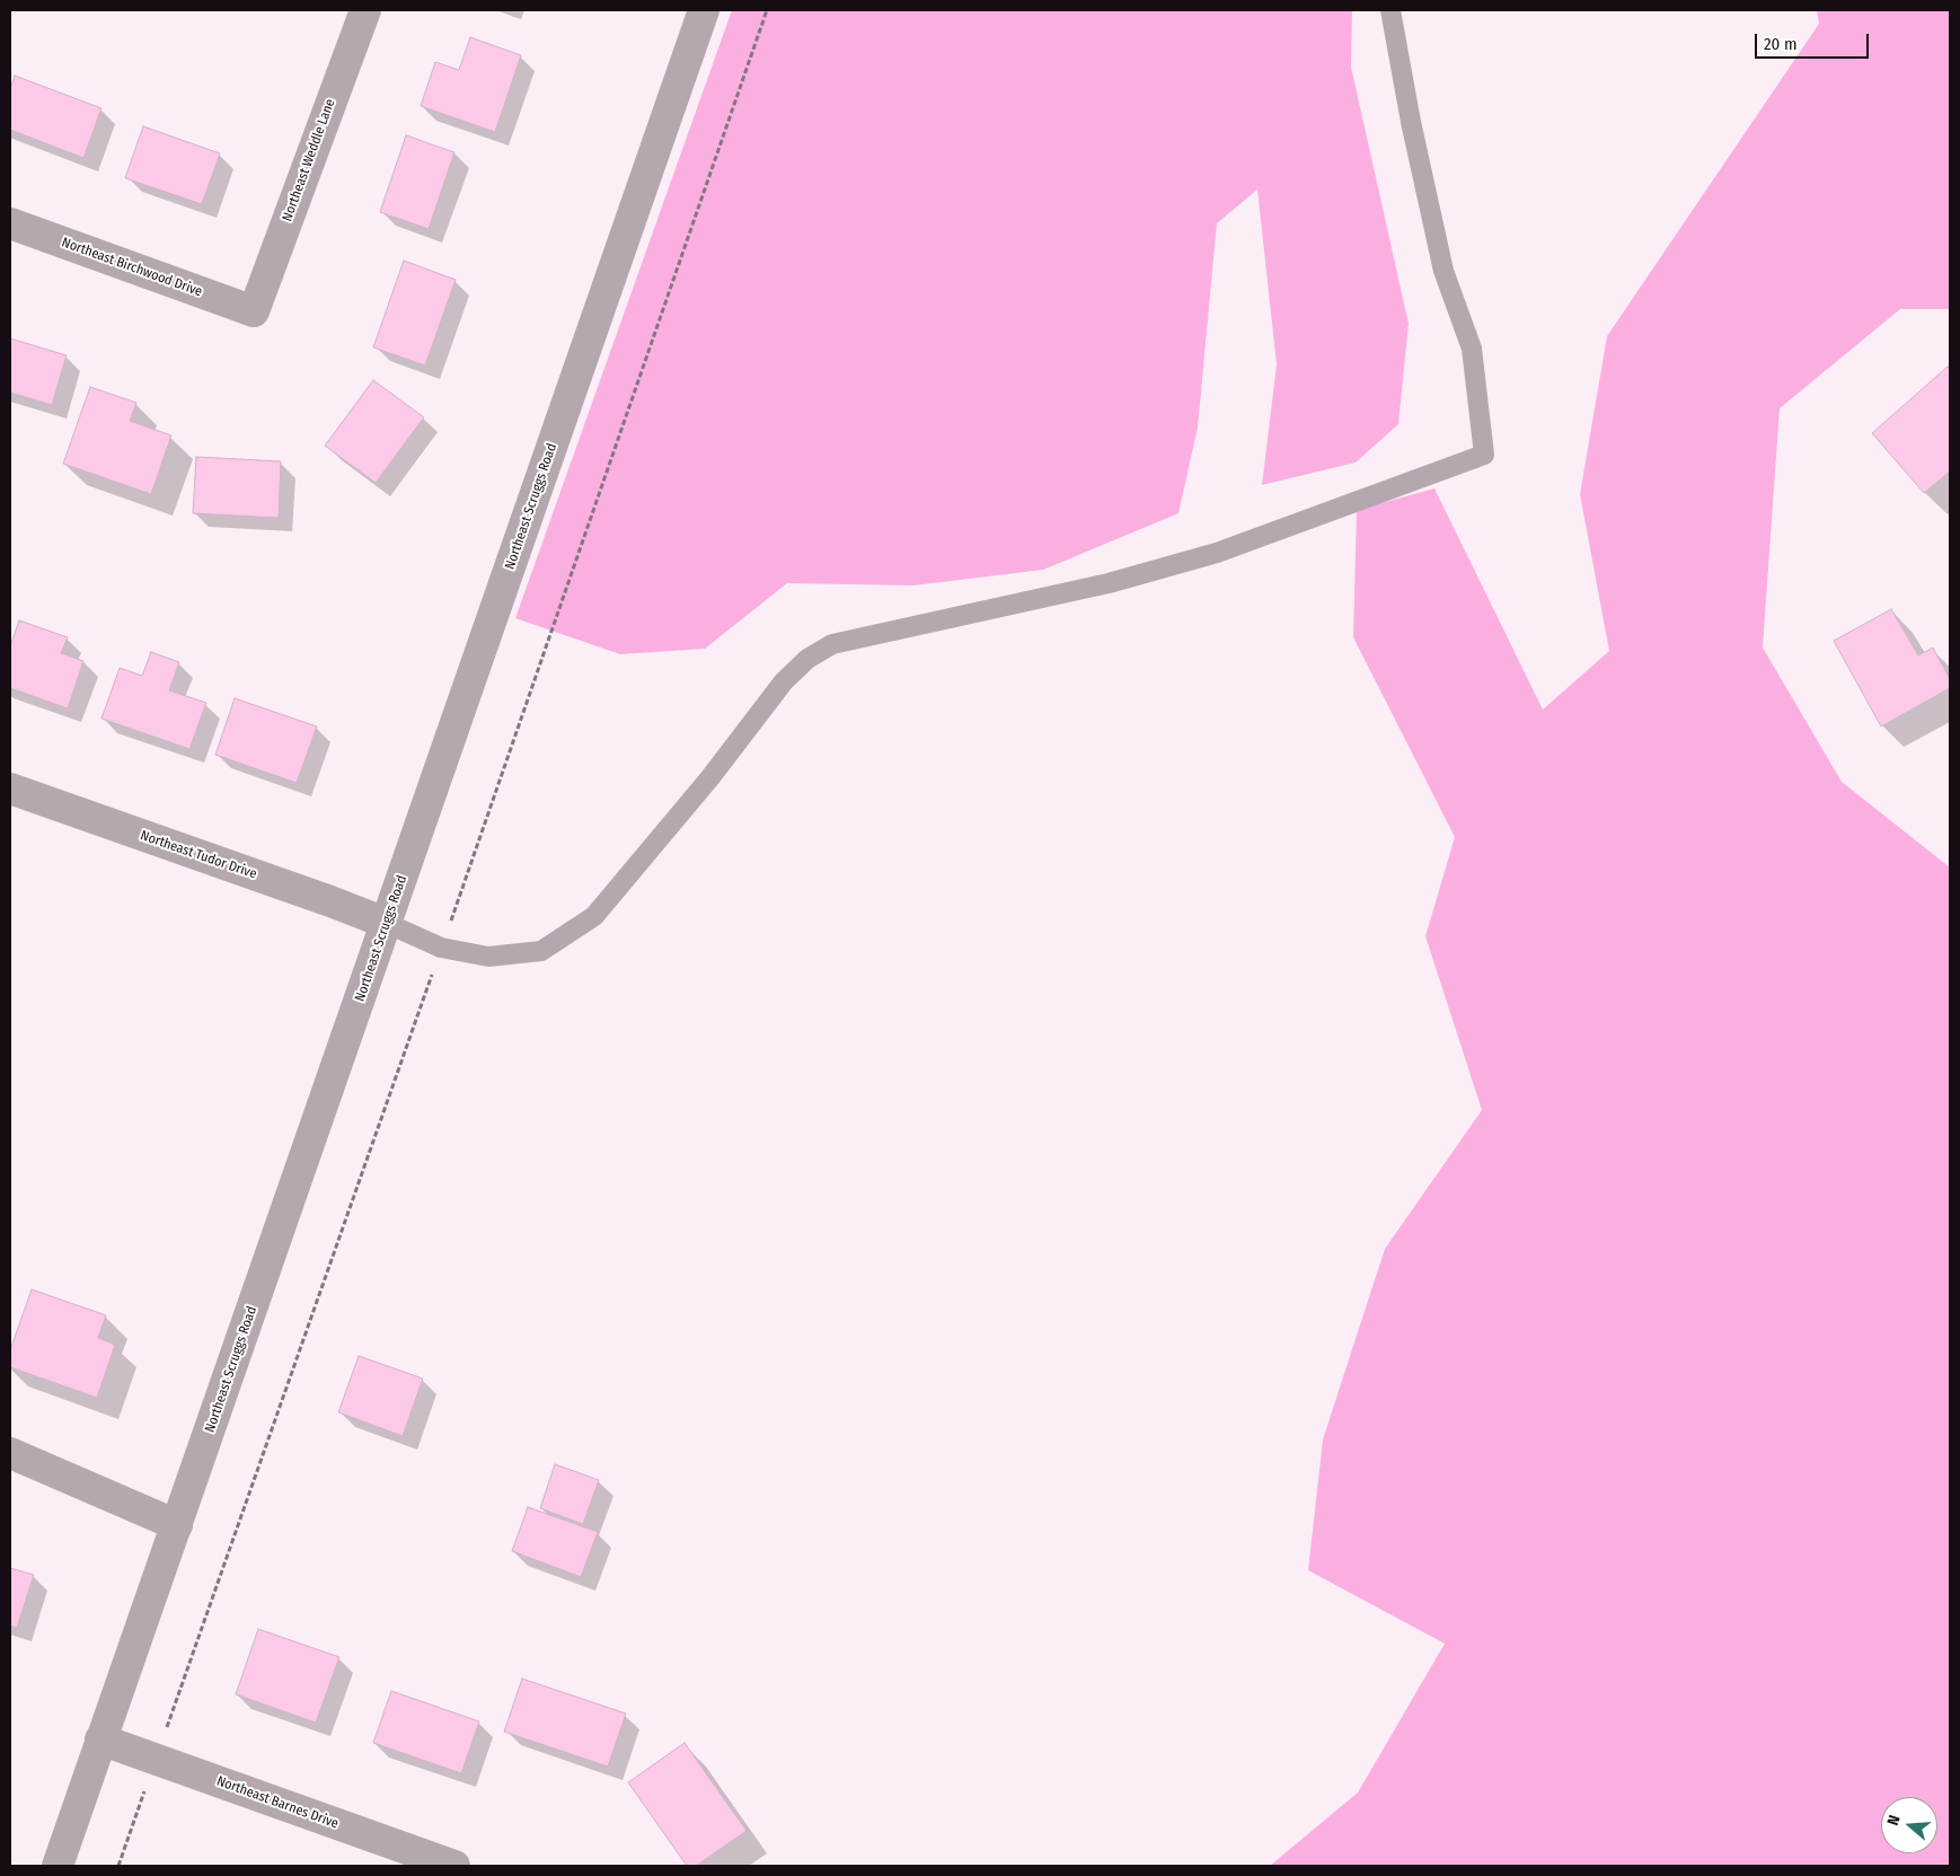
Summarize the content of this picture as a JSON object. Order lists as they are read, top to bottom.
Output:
{
  "streets": {
    "street": [
      "Northeast Weddle Lane",
      "Northeast Birchwood Drive",
      "Northeast Scruggs Road",
      "Northeast Tudor Drive",
      "Northeast Barnes Drive"
    ]
  },
  "crossings": [
    ["Northeast Weddle Lane", "Northeast Birchwood Drive"],
    ["Northeast Scruggs Road", "Northeast Tudor Drive"],
    ["Northeast Scruggs Road", "Northeast Barnes Drive"]
  ],
  "scale_bar": "20 m",
  "north": "left"
}
